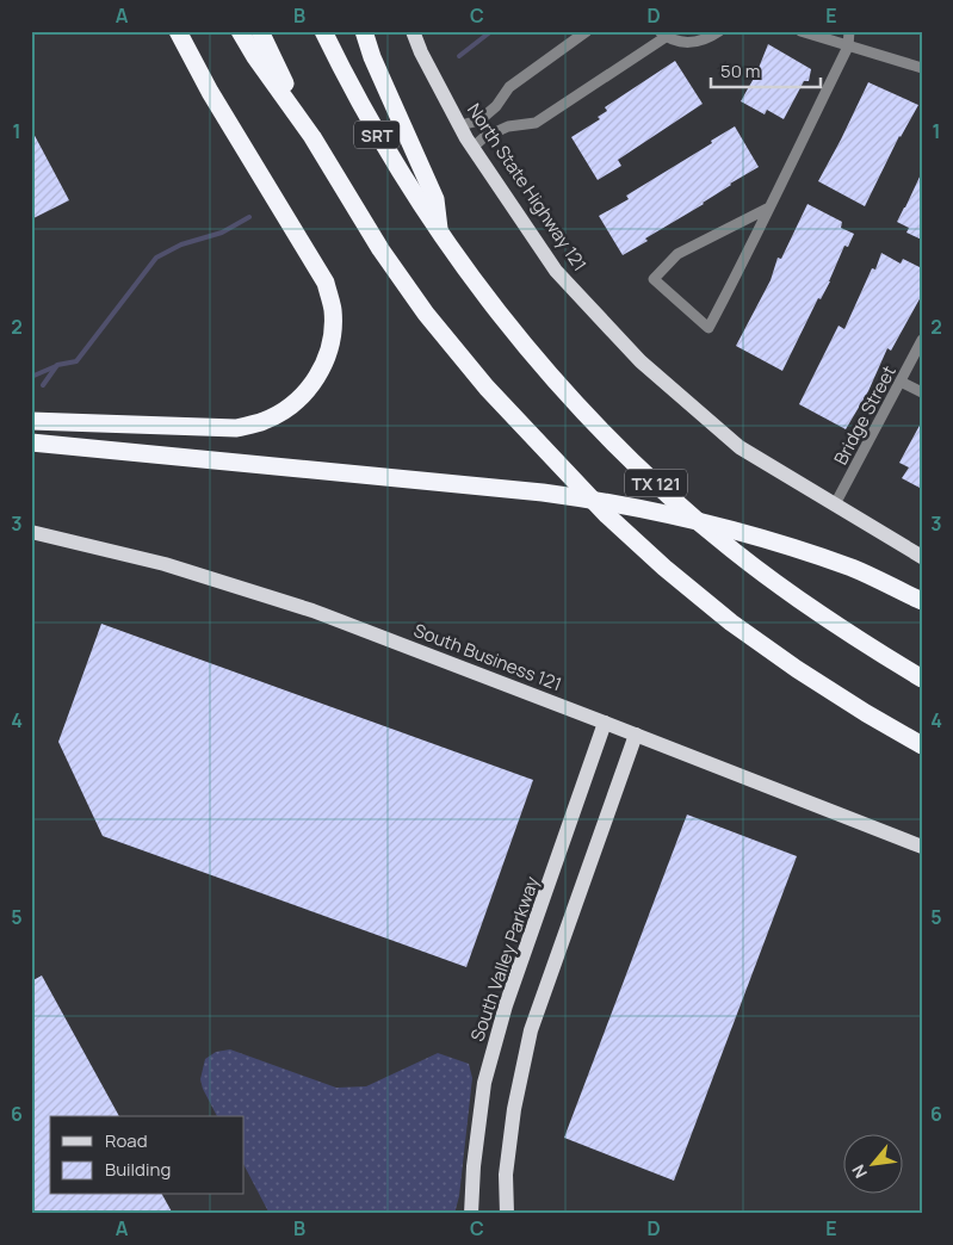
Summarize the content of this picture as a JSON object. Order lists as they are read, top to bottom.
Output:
{
  "streets": {
    "highway": ["SRT", "TX 121"],
    "main road": ["North State Highway 121", "South Business 121", "South Valley Parkway"],
    "street": ["Bridge Street"]
  },
  "crossings": [
    ["SRT", "TX 121"],
    ["North State Highway 121", "Bridge Street"],
    ["South Business 121", "South Valley Parkway"]
  ],
  "legend": ["Road", "Building"],
  "scale_bar": "50 m",
  "north": "bottom left",
  "grid": {
    "columns": [
      "A",
      "B",
      "C",
      "D",
      "E"
    ],
    "rows": [
      "1",
      "2",
      "3",
      "4",
      "5",
      "6"
    ]
  }
}
